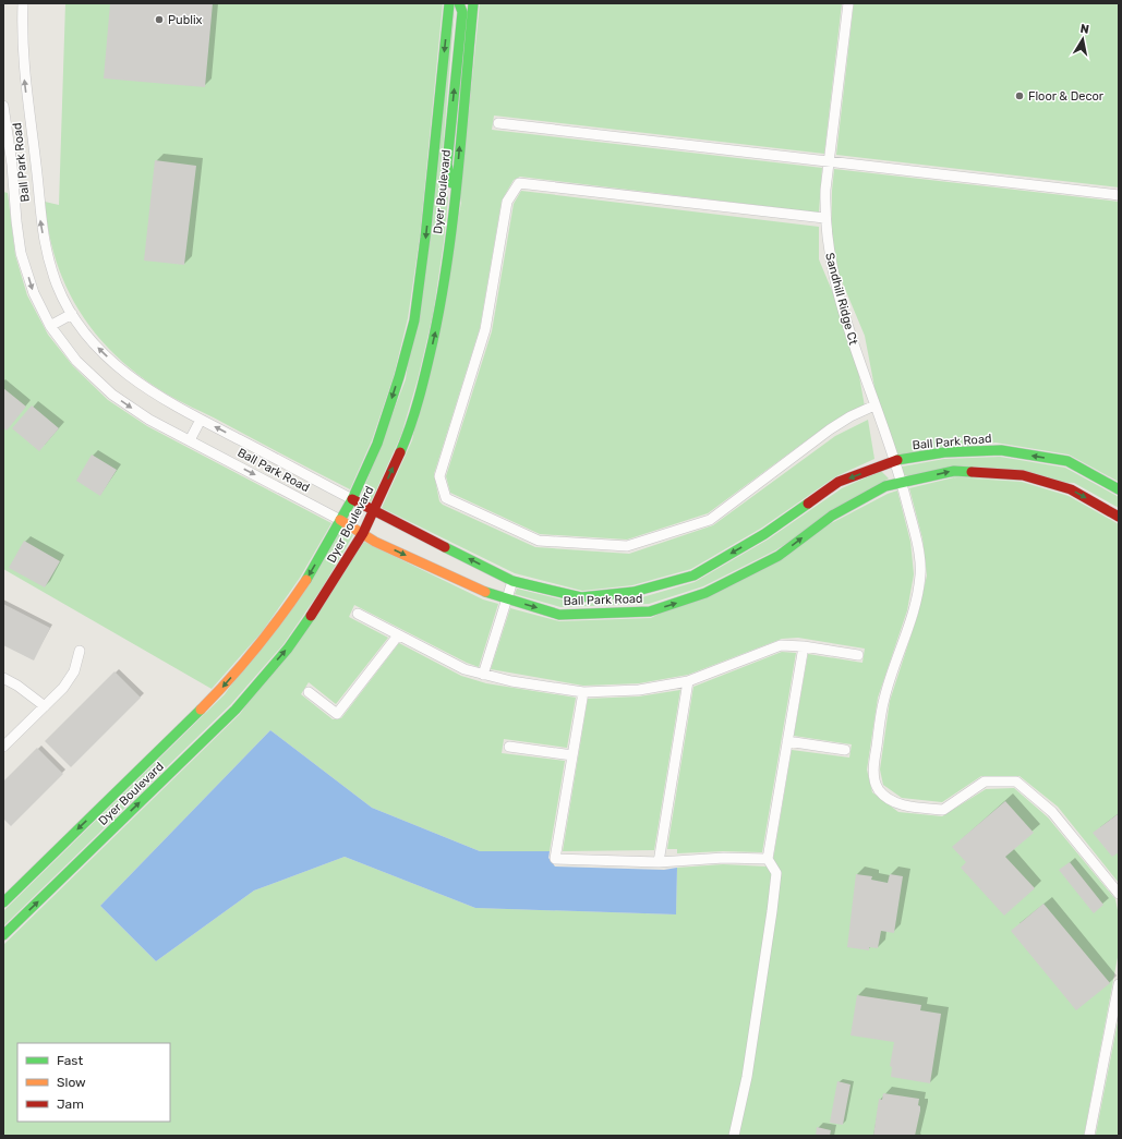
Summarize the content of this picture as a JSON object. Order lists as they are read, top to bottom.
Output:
{
  "streets": {
    "main road": ["Ball Park Road", "Dyer Boulevard"],
    "street": ["Sandhill Ridge Ct"]
  },
  "crossings": [
    ["Ball Park Road", "Dyer Boulevard"],
    ["Ball Park Road", "Sandhill Ridge Ct"]
  ],
  "places": ["Publix", "Floor & Decor"],
  "legend": ["Fast", "Slow", "Jam"],
  "north": "top"
}
